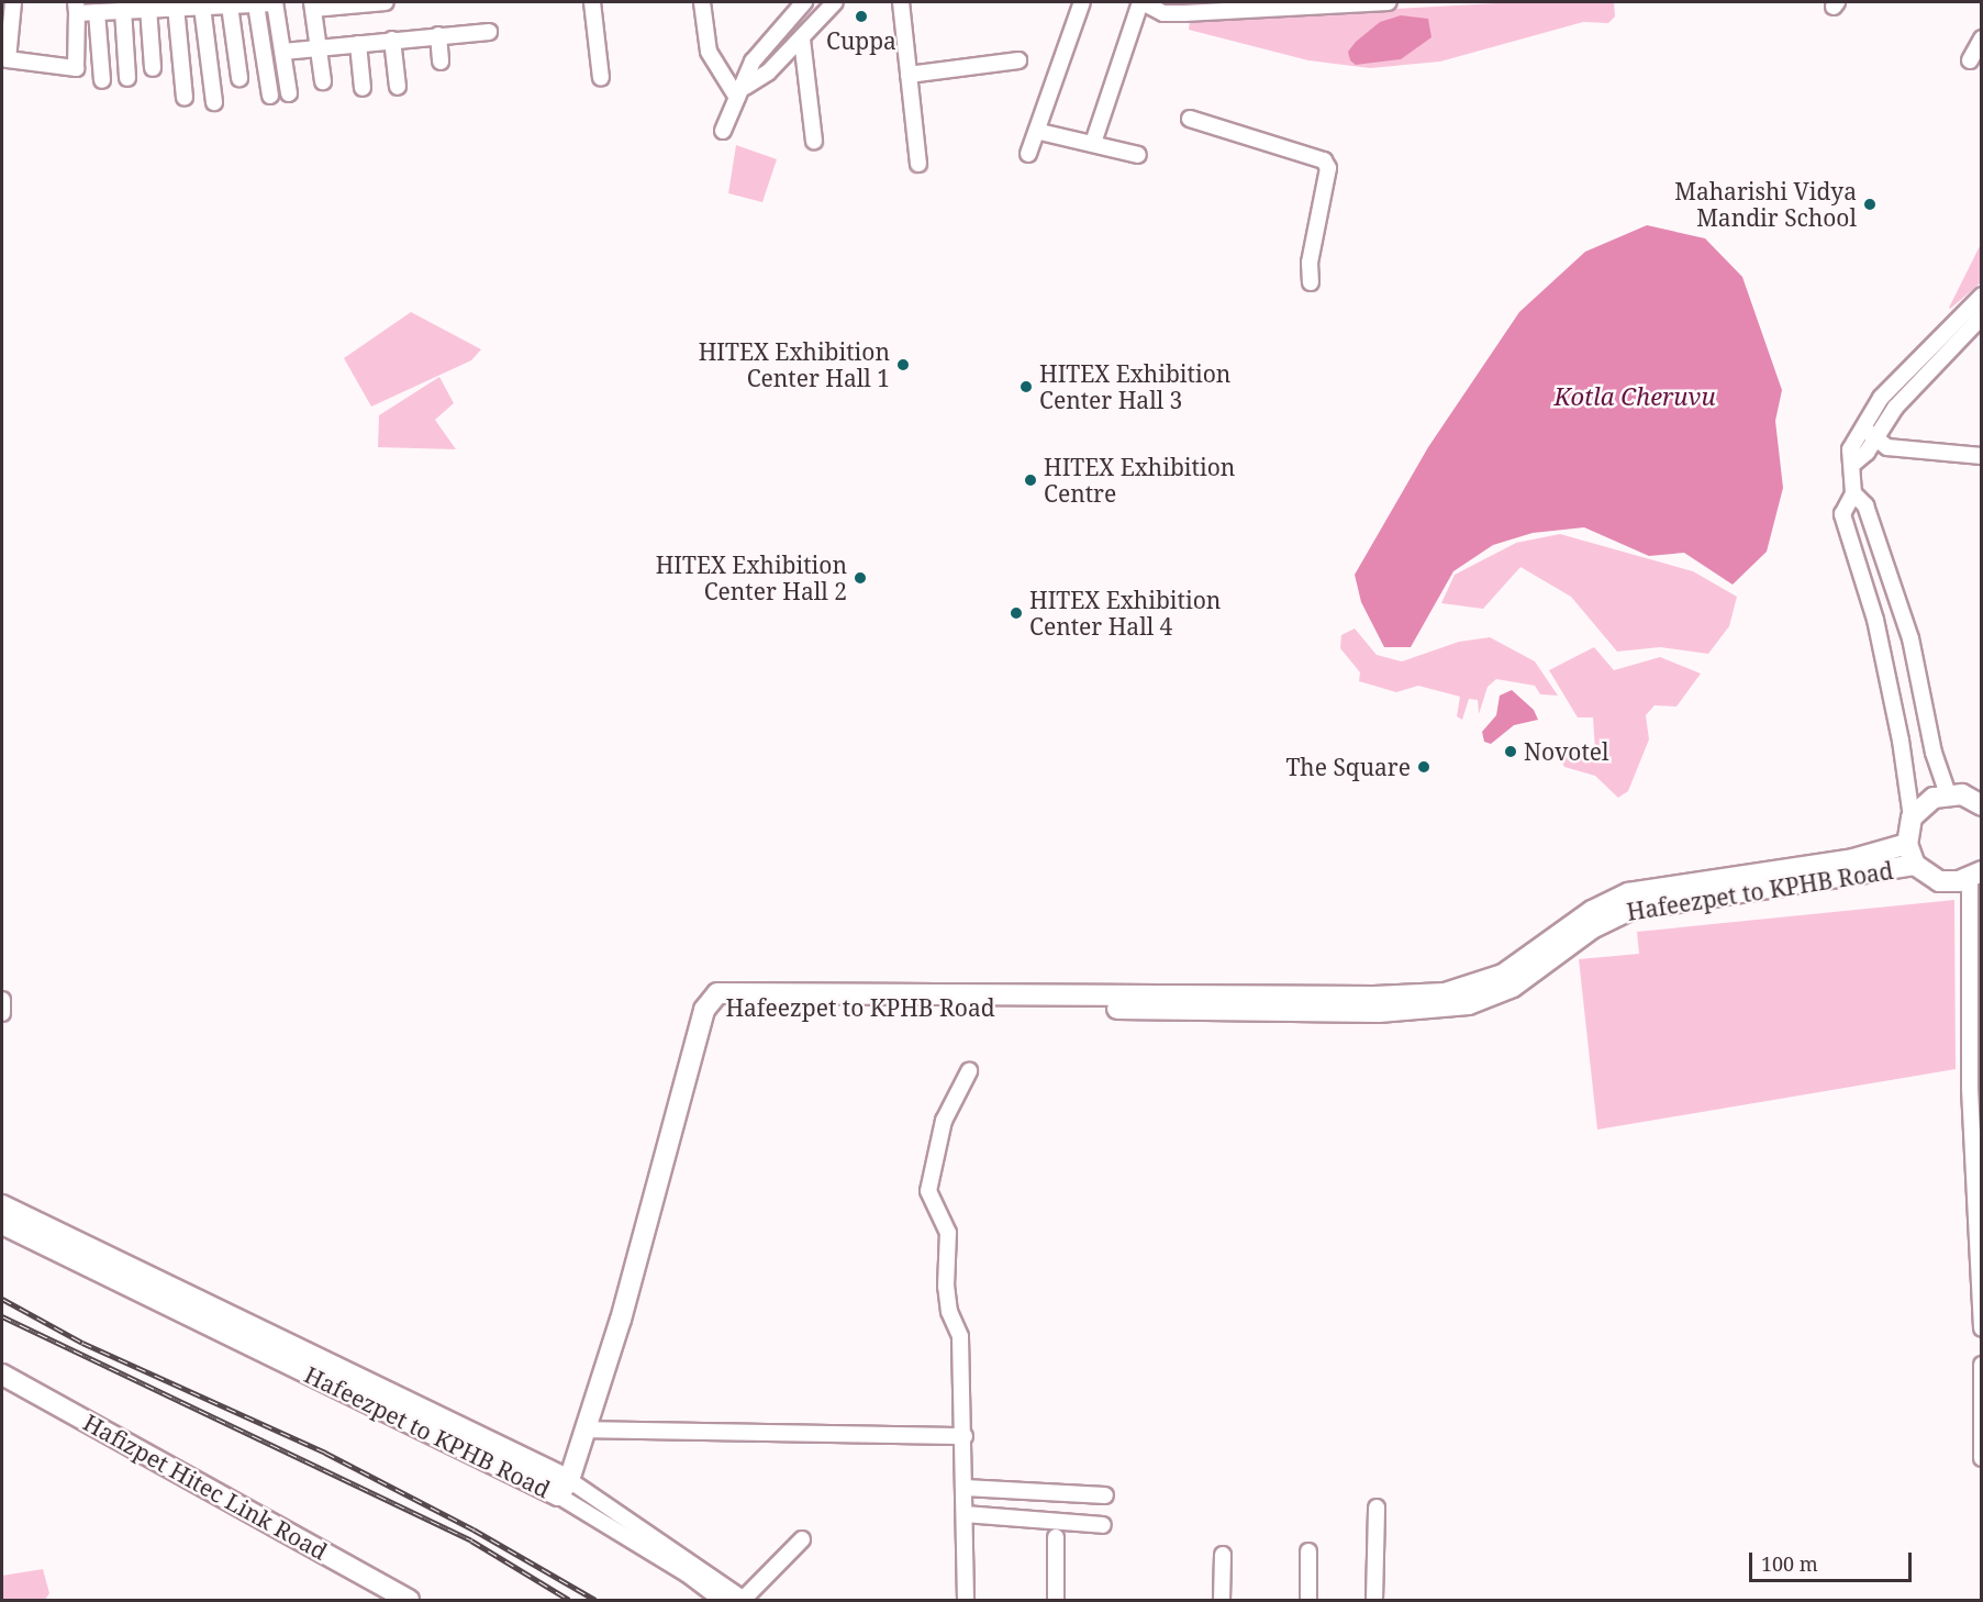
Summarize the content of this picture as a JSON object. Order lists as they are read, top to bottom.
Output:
{
  "streets": {
    "main road": ["Hafeezpet to KPHB Road", "Hafizpet Hitec Link Road"]
  },
  "water": ["Kotla Cheruvu"],
  "places": [
    "Cuppa",
    "Maharishi Vidya Mandir School",
    "HITEX Exhibition Center Hall 1",
    "HITEX Exhibition Center Hall 3",
    "HITEX Exhibition Centre",
    "HITEX Exhibition Center Hall 2",
    "HITEX Exhibition Center Hall 4",
    "Novotel",
    "The Square"
  ],
  "scale_bar": "100 m"
}
